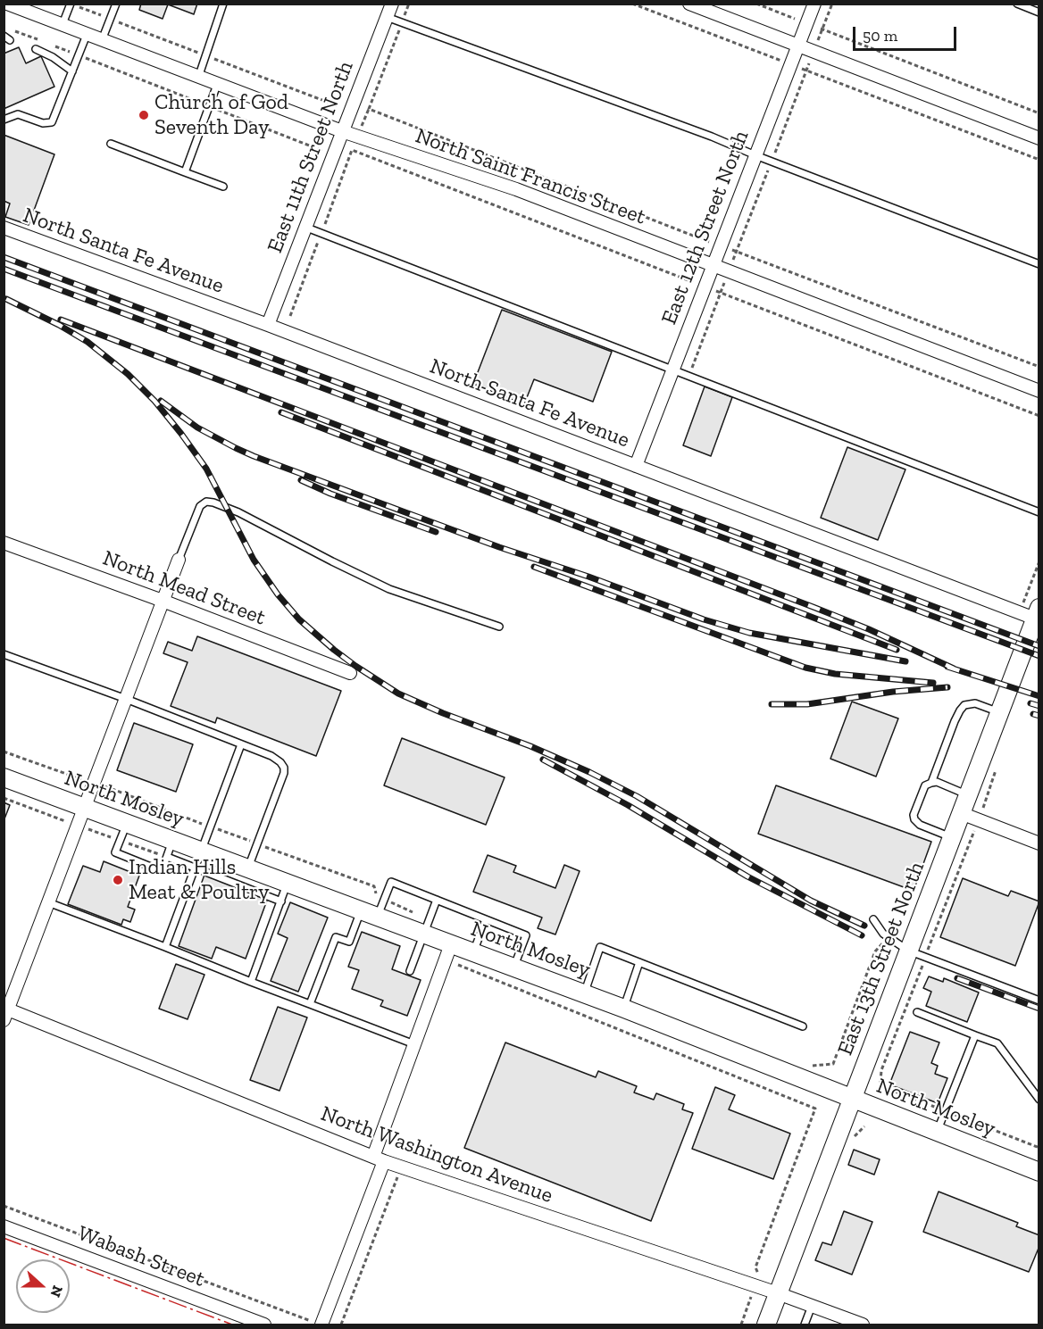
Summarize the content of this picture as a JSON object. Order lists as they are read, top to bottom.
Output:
{
  "streets": {
    "street": [
      "East 11th Street North",
      "North Saint Francis Street",
      "East 12th Street North",
      "North Santa Fe Avenue",
      "North Mead Street",
      "North Mosley",
      "East 13th Street North",
      "North Washington Avenue",
      "Wabash Street"
    ]
  },
  "crossings": [
    ["East 11th Street North", "North Saint Francis Street"],
    ["East 11th Street North", "North Santa Fe Avenue"],
    ["North Saint Francis Street", "East 12th Street North"],
    ["East 12th Street North", "North Santa Fe Avenue"],
    ["North Santa Fe Avenue", "East 13th Street North"],
    ["North Mosley", "East 13th Street North"],
    ["East 13th Street North", "North Washington Avenue"]
  ],
  "places": ["Church of God Seventh Day", "Indian Hills Meat & Poultry"],
  "scale_bar": "50 m",
  "north": "right"
}
